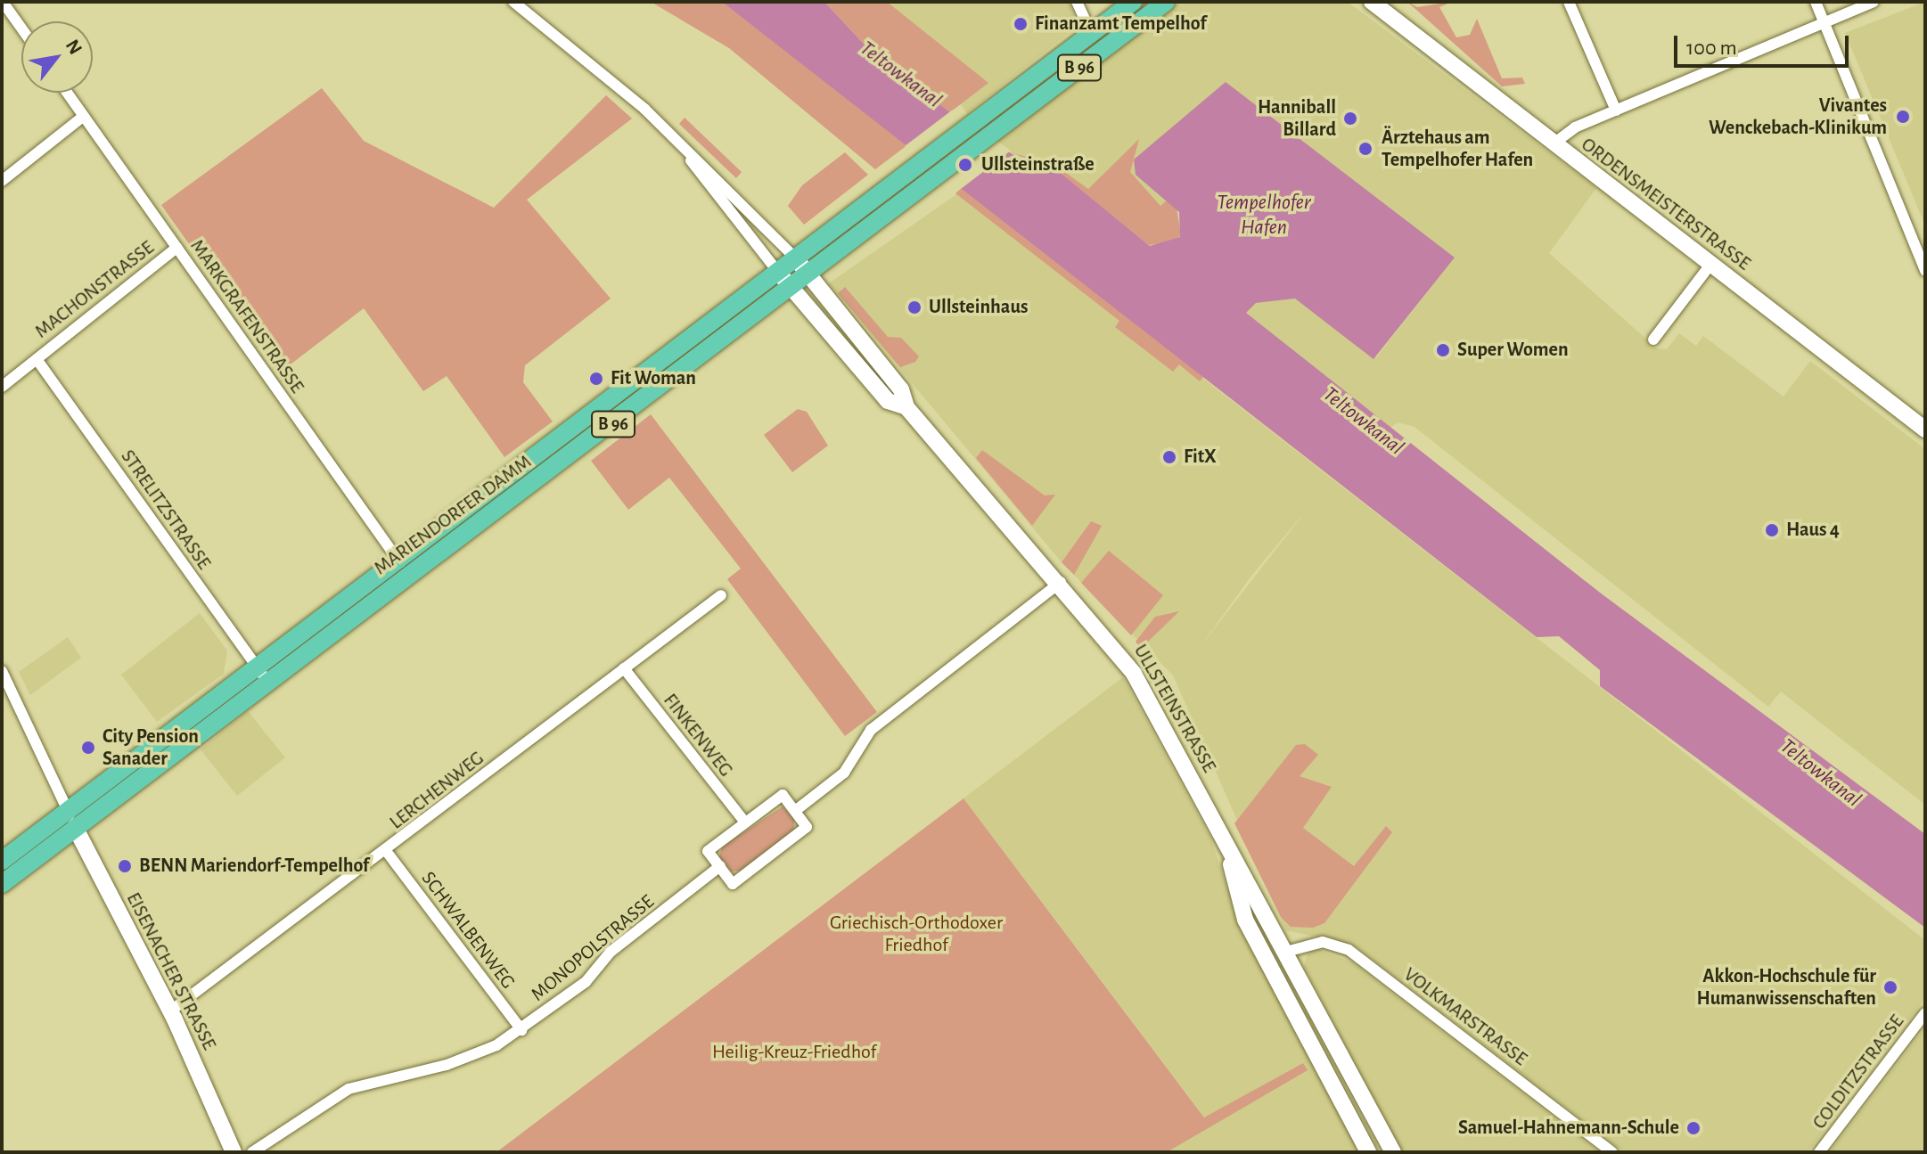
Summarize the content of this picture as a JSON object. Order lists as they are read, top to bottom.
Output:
{
  "streets": {
    "main road": ["B 96", "MARIENDORFER DAMM"],
    "street": [
      "ORDENSMEISTERSTRASSE",
      "MACHONSTRASSE",
      "MARKGRAFENSTRASSE",
      "STRELITZSTRASSE",
      "ULLSTEINSTRASSE",
      "FINKENWEG",
      "LERCHENWEG",
      "SCHWALBENWEG",
      "MONOPOLSTRASSE",
      "EISENACHER STRASSE",
      "VOLKMARSTRASSE",
      "COLDITZSTRASSE"
    ]
  },
  "crossings": [
    ["B 96", "MARIENDORFER DAMM"],
    ["MACHONSTRASSE", "MARKGRAFENSTRASSE"],
    ["MACHONSTRASSE", "STRELITZSTRASSE"],
    ["MARKGRAFENSTRASSE", "MARIENDORFER DAMM"],
    ["STRELITZSTRASSE", "MARIENDORFER DAMM"],
    ["MARIENDORFER DAMM", "ULLSTEINSTRASSE"],
    ["MARIENDORFER DAMM", "EISENACHER STRASSE"],
    ["ULLSTEINSTRASSE", "VOLKMARSTRASSE"],
    ["FINKENWEG", "LERCHENWEG"],
    ["LERCHENWEG", "SCHWALBENWEG"],
    ["LERCHENWEG", "EISENACHER STRASSE"],
    ["SCHWALBENWEG", "MONOPOLSTRASSE"]
  ],
  "water": ["Teltowkanal", "Tempelhofer Hafen"],
  "parks": ["Griechisch-Orthodoxer Friedhof", "Heilig-Kreuz-Friedhof"],
  "places": [
    "Finanzamt Tempelhof",
    "Vivantes Wenckebach-Klinikum",
    "Hanniball Billard",
    "Ärztehaus am Tempelhofer Hafen",
    "Ullsteinstraße",
    "Ullsteinhaus",
    "Super Women",
    "Fit Woman",
    "FitX",
    "Haus 4",
    "City Pension Sanader",
    "BENN Mariendorf-Tempelhof",
    "Akkon-Hochschule für Humanwissenschaften",
    "Samuel-Hahnemann-Schule"
  ],
  "scale_bar": "100 m",
  "north": "top right"
}
